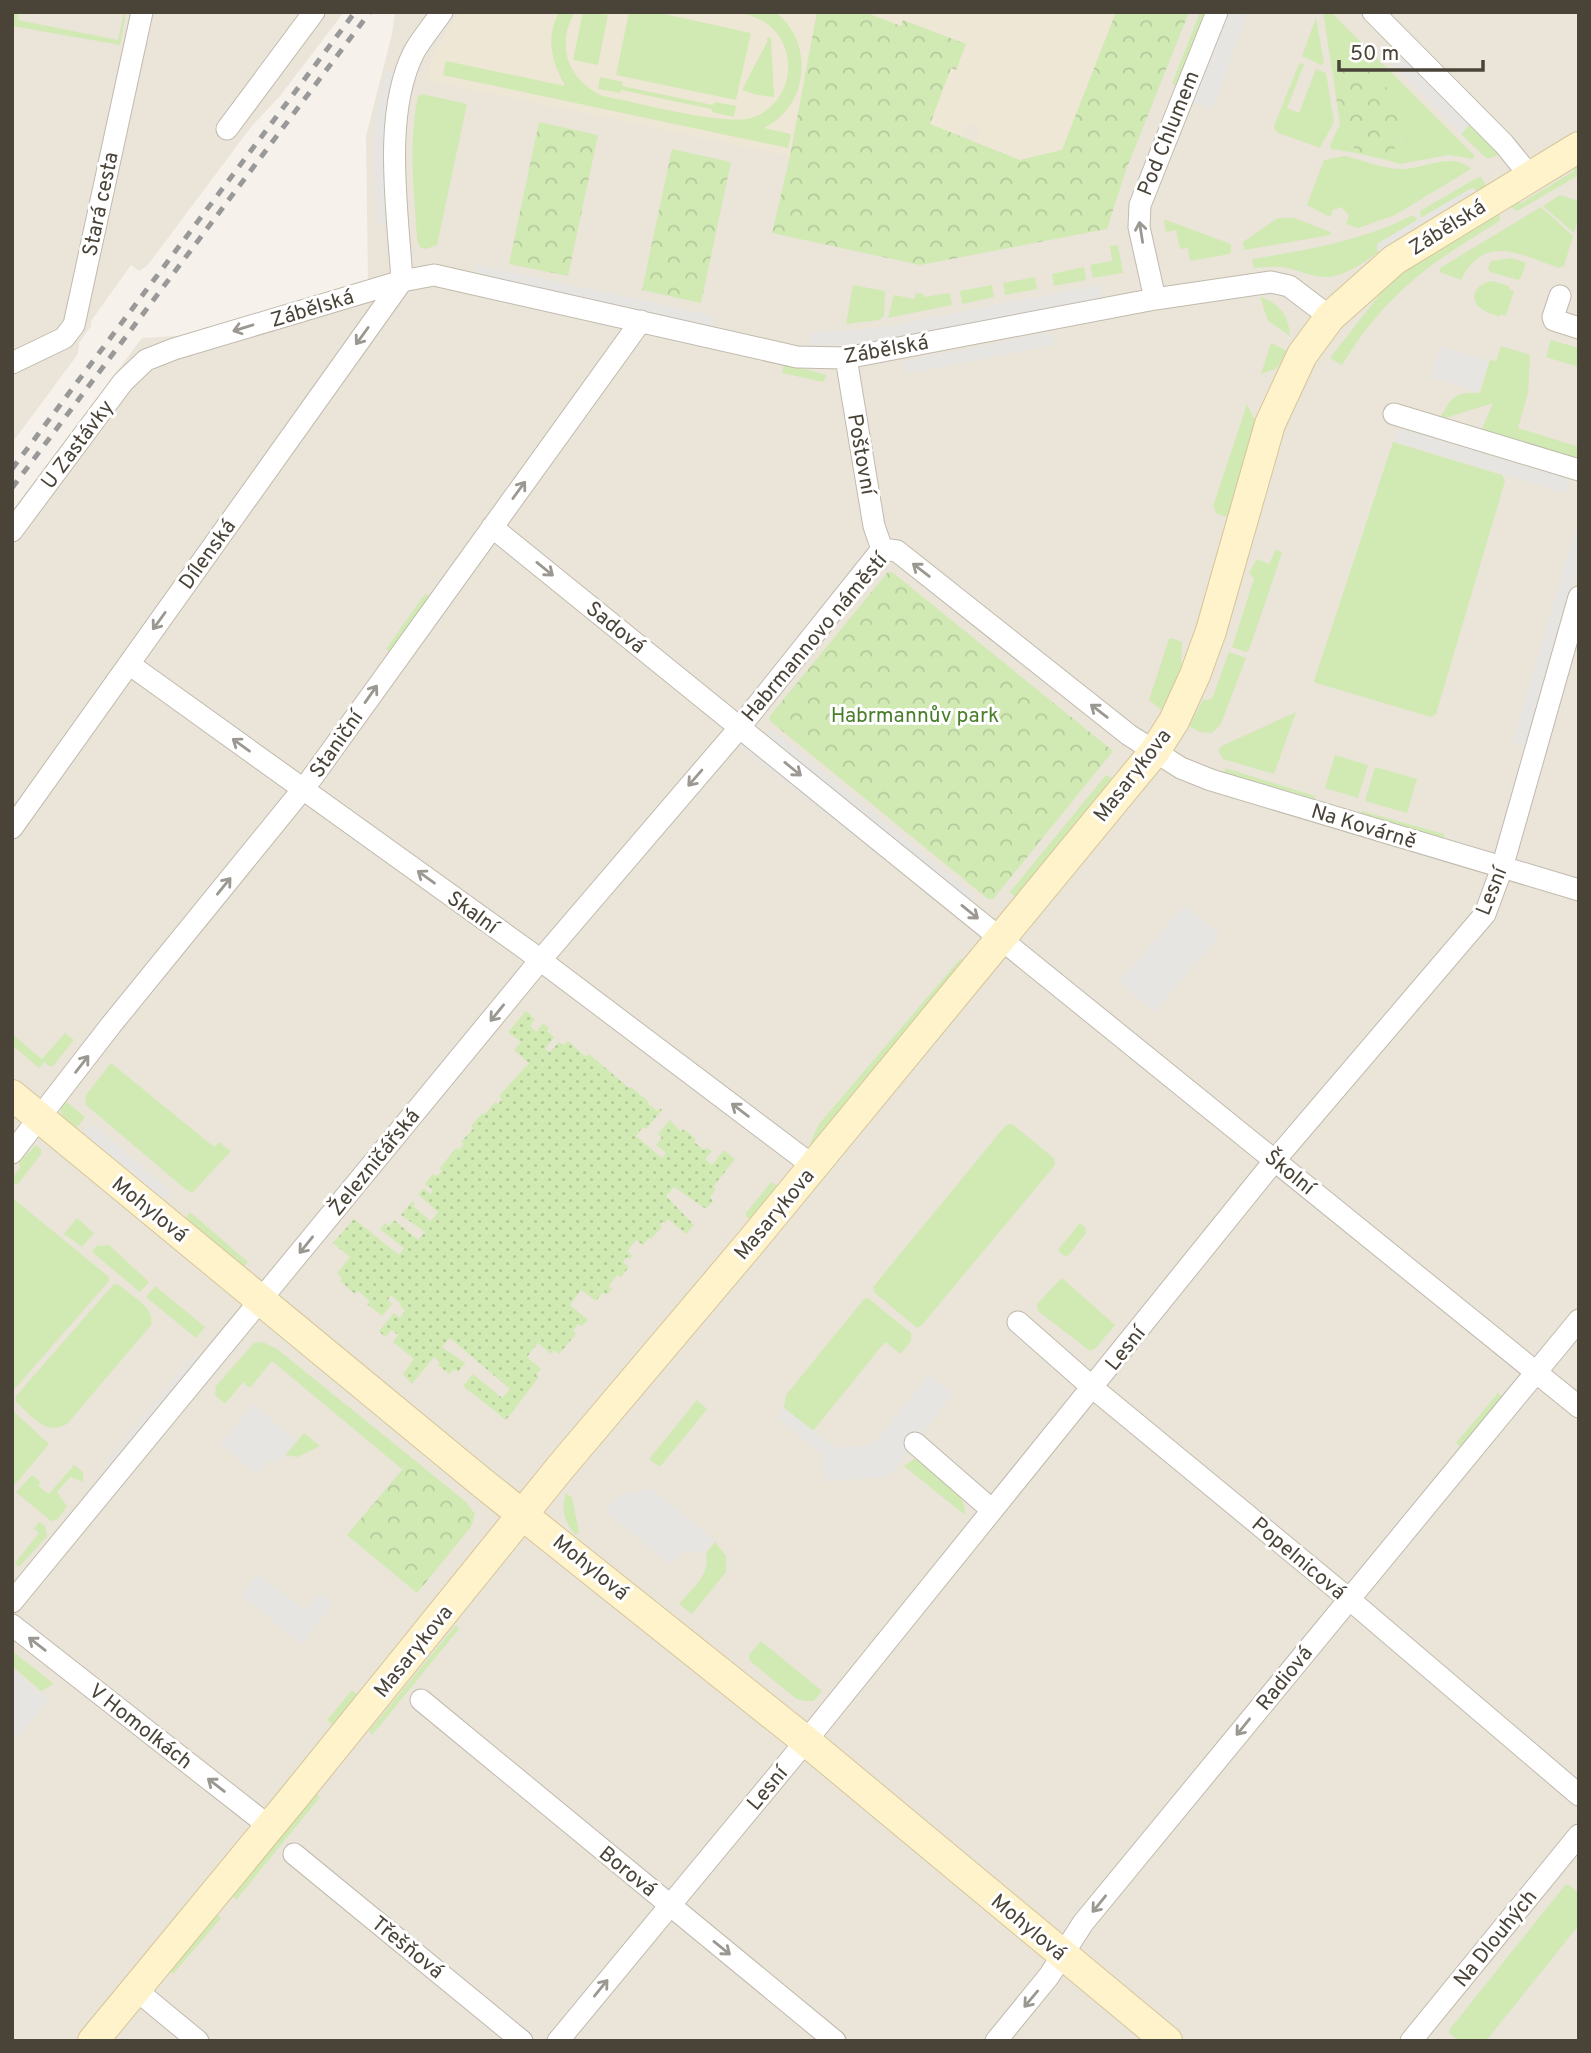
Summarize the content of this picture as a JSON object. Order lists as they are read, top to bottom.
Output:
{
  "streets": {
    "main road": ["Zábělská", "Masarykova", "Mohylová"],
    "street": [
      "Pod Chlumem",
      "Stará cesta",
      "U Zastávky",
      "Poštovní",
      "Dílenská",
      "Sadová",
      "Habrmannovo náměstí",
      "Staniční",
      "Na Kovárně",
      "Lesní",
      "Skalní",
      "Železničářská",
      "Školní",
      "Popelnicová",
      "Radiová",
      "V Homolkách",
      "Borová",
      "Na Dlouhých",
      "Třešňová"
    ]
  },
  "crossings": [
    ["Pod Chlumem", "Zábělská"],
    ["Zábělská", "U Zastávky"],
    ["Zábělská", "Poštovní"],
    ["Zábělská", "Dílenská"],
    ["Zábělská", "Staniční"],
    ["Zábělská", "Masarykova"],
    ["Poštovní", "Habrmannovo náměstí"],
    ["Dílenská", "Skalní"],
    ["Sadová", "Habrmannovo náměstí"],
    ["Sadová", "Staniční"],
    ["Sadová", "Železničářská"],
    ["Habrmannovo náměstí", "Masarykova"],
    ["Habrmannovo náměstí", "Na Kovárně"],
    ["Habrmannovo náměstí", "Železničářská"],
    ["Habrmannovo náměstí", "Školní"],
    ["Staniční", "Skalní"],
    ["Staniční", "Mohylová"],
    ["Masarykova", "Na Kovárně"],
    ["Masarykova", "Skalní"],
    ["Masarykova", "Školní"],
    ["Masarykova", "Mohylová"],
    ["Masarykova", "V Homolkách"],
    ["Na Kovárně", "Lesní"],
    ["Lesní", "Školní"],
    ["Lesní", "Mohylová"],
    ["Lesní", "Popelnicová"],
    ["Lesní", "Borová"],
    ["Skalní", "Železničářská"],
    ["Železničářská", "Mohylová"],
    ["Školní", "Radiová"],
    ["Mohylová", "Radiová"],
    ["Popelnicová", "Radiová"]
  ],
  "one_way": [
    "Pod Chlumem",
    "Dílenská",
    "Sadová",
    "Staniční",
    "Skalní",
    "Železničářská",
    "Radiová",
    "V Homolkách",
    "Borová"
  ],
  "parks": ["Habrmannův park"],
  "scale_bar": "50 m"
}
